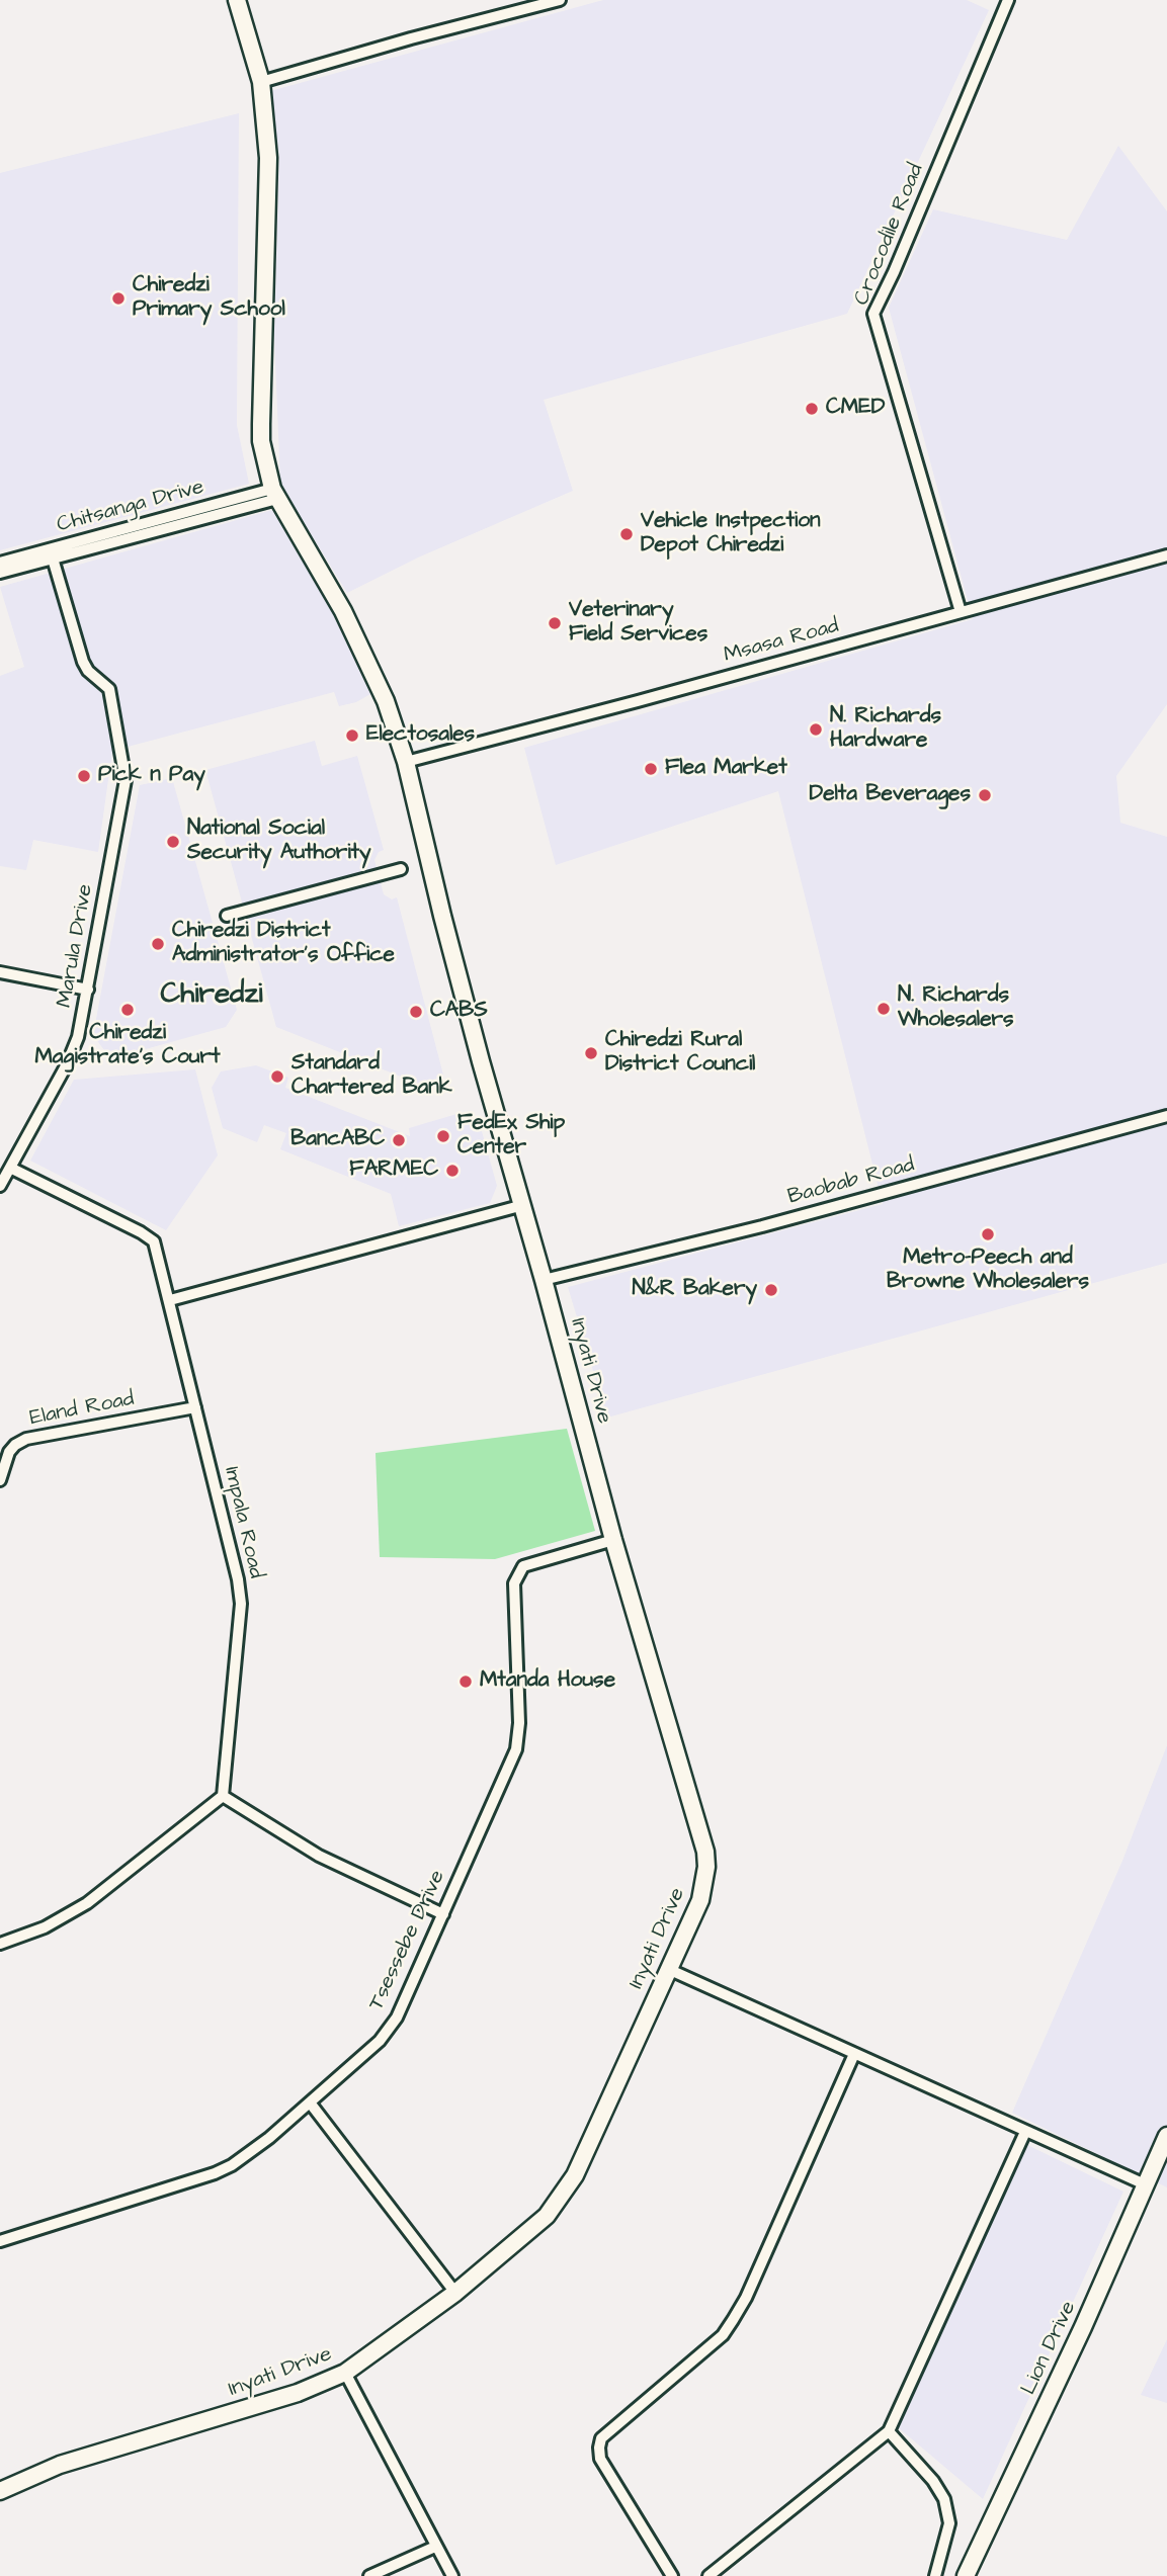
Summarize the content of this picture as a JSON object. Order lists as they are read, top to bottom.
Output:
{
  "streets": {
    "street": [
      "Crocodile Road",
      "Chitsanga Drive",
      "Msasa Road",
      "Marula Drive",
      "Baobab Road",
      "Inyati Drive",
      "Eland Road",
      "Impala Road",
      "Tsessebe Drive",
      "Lion Drive"
    ]
  },
  "crossings": [
    ["Crocodile Road", "Msasa Road"],
    ["Chitsanga Drive", "Inyati Drive"],
    ["Msasa Road", "Inyati Drive"],
    ["Marula Drive", "Impala Road"],
    ["Baobab Road", "Inyati Drive"],
    ["Inyati Drive", "Tsessebe Drive"],
    ["Eland Road", "Impala Road"]
  ],
  "districts": ["Chiredzi"],
  "places": [
    "Chiredzi Primary School",
    "CMED",
    "Vehicle Instpection Depot Chiredzi",
    "Veterinary Field Services",
    "N. Richards Hardware",
    "Electosales",
    "Flea Market",
    "Pick n Pay",
    "Delta Beverages",
    "National Social Security Authority",
    "Chiredzi District Administrator's Office",
    "N. Richards Wholesalers",
    "Chiredzi Magistrate's Court",
    "CABS",
    "Chiredzi Rural District Council",
    "Standard Chartered Bank",
    "FedEx Ship Center",
    "BancABC",
    "FARMEC",
    "Metro-Peech and Browne Wholesalers",
    "N&R Bakery",
    "Mtanda House"
  ]
}
